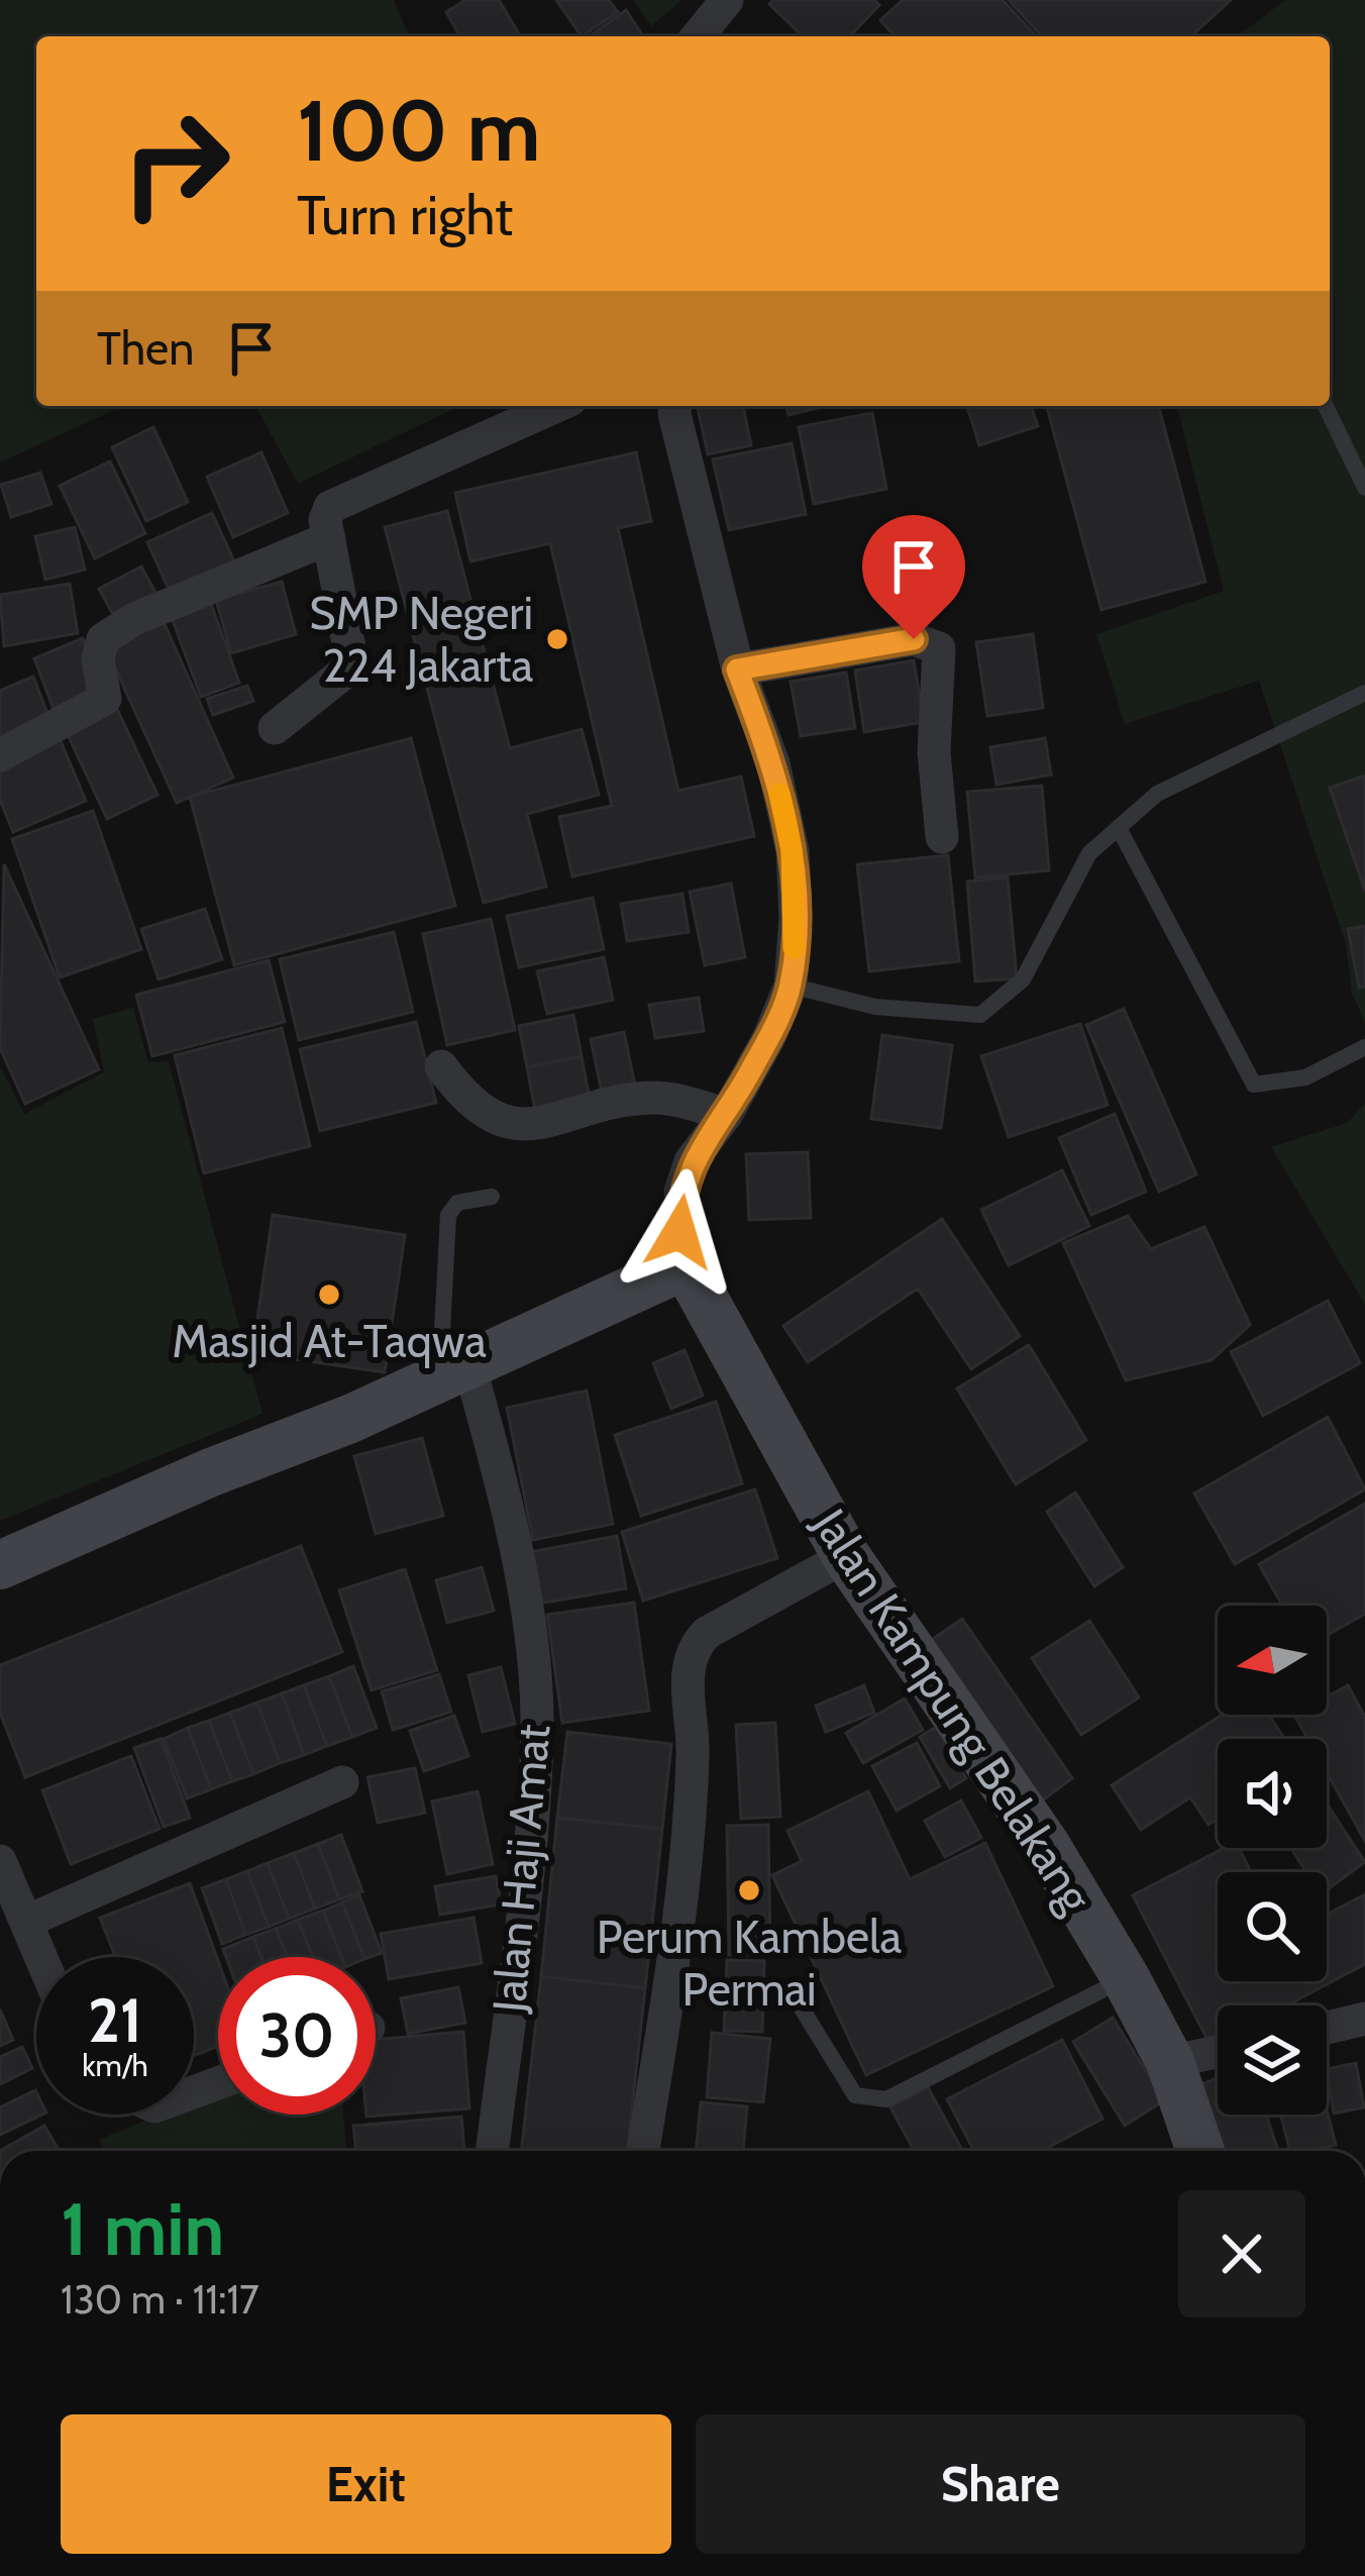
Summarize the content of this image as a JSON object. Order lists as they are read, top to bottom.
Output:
{
  "streets": {
    "street": ["Jalan Kampung Belakang", "Jalan Haji Amat"]
  },
  "places": ["SMP Negeri 224 Jakarta", "Masjid At-Taqwa", "Perum Kambela Permai"],
  "north": "left",
  "page": {
    "turn": ["100 m", "Turn right"],
    "then": "Then",
    "speed": "21 km/h",
    "limit": "30",
    "heading": ["1 min", "130 m · 11:17"],
    "buttons": ["Exit", "Share"]
  }
}
